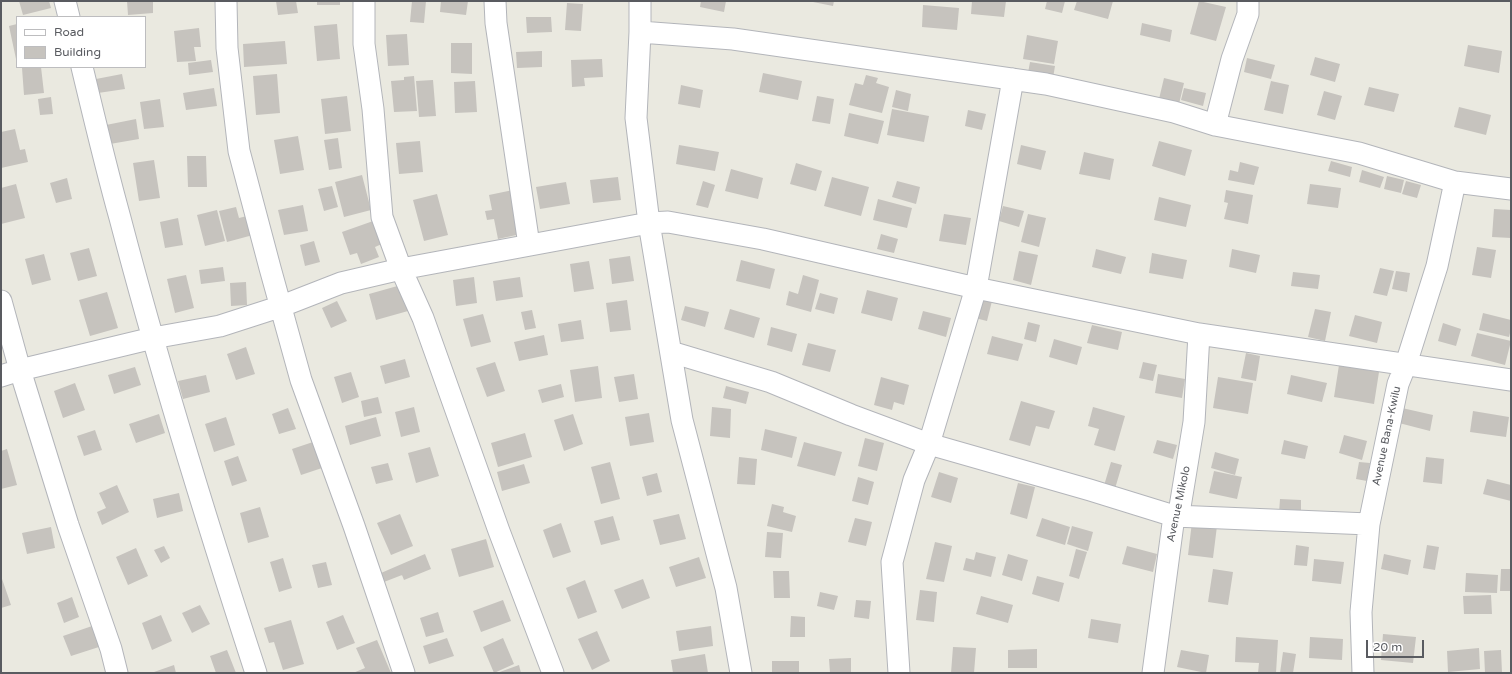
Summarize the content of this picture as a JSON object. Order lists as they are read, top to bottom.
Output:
{
  "streets": {
    "street": ["Avenue Bana-Kwilu", "Avenue Mikolo"]
  },
  "legend": ["Road", "Building"],
  "scale_bar": "20 m"
}
